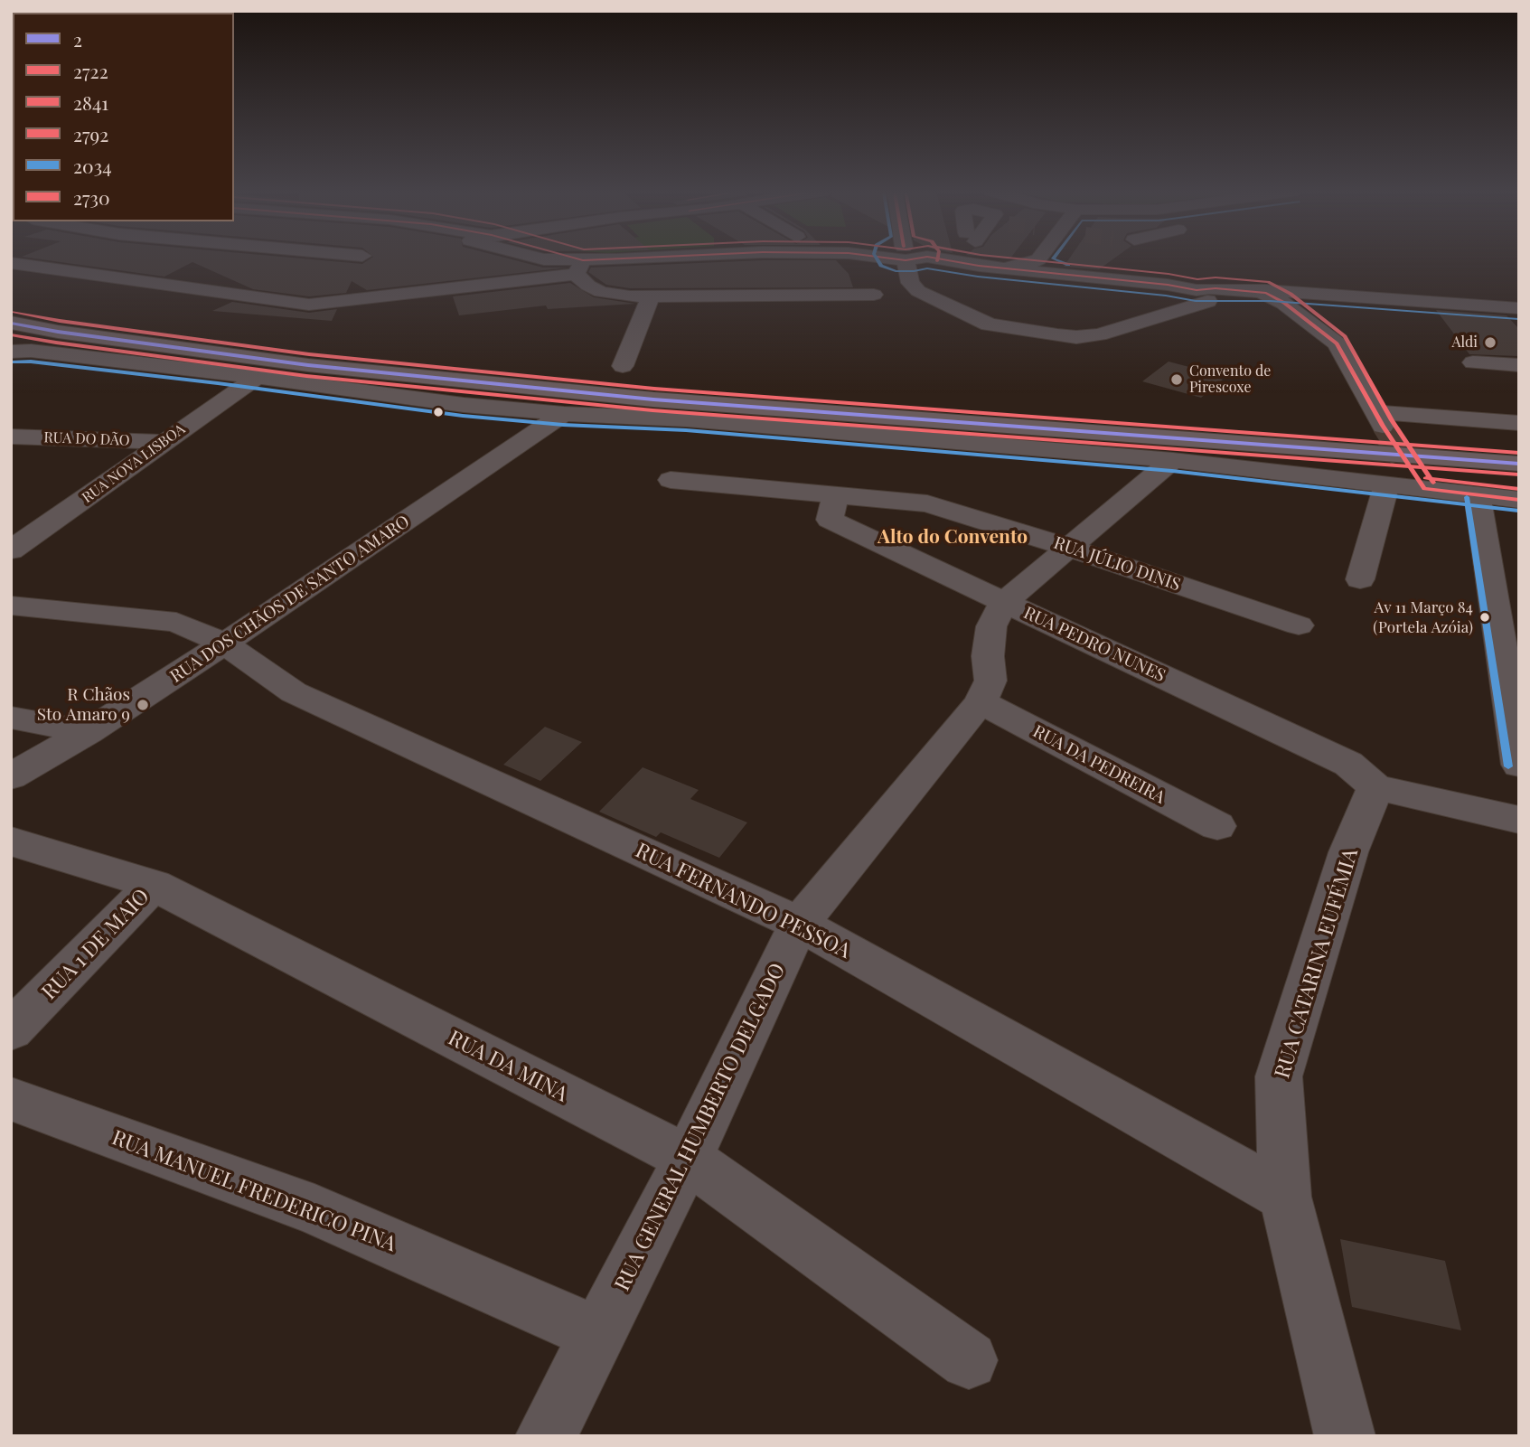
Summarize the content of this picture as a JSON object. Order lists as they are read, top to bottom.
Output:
{
  "streets": {
    "street": [
      "RUA DO DÃO",
      "RUA NOVA LISBOA",
      "RUA JÚLIO DINIS",
      "RUA DOS CHÃOS DE SANTO AMARO",
      "RUA PEDRO NUNES",
      "RUA DA PEDREIRA",
      "RUA FERNANDO PESSOA",
      "RUA 1 DE MAIO",
      "RUA CATARINA EUFÉMIA",
      "RUA DA MINA",
      "RUA GENERAL HUMBERTO DELGADO",
      "RUA MANUEL FREDERICO PINA"
    ]
  },
  "crossings": [
    ["RUA DO DÃO", "RUA NOVA LISBOA"],
    ["RUA JÚLIO DINIS", "RUA PEDRO NUNES"],
    ["RUA JÚLIO DINIS", "RUA GENERAL HUMBERTO DELGADO"],
    ["RUA DOS CHÃOS DE SANTO AMARO", "RUA FERNANDO PESSOA"],
    ["RUA PEDRO NUNES", "RUA CATARINA EUFÉMIA"],
    ["RUA PEDRO NUNES", "RUA GENERAL HUMBERTO DELGADO"],
    ["RUA DA PEDREIRA", "RUA GENERAL HUMBERTO DELGADO"],
    ["RUA FERNANDO PESSOA", "RUA CATARINA EUFÉMIA"],
    ["RUA FERNANDO PESSOA", "RUA GENERAL HUMBERTO DELGADO"],
    ["RUA 1 DE MAIO", "RUA DA MINA"],
    ["RUA DA MINA", "RUA GENERAL HUMBERTO DELGADO"],
    ["RUA GENERAL HUMBERTO DELGADO", "RUA MANUEL FREDERICO PINA"]
  ],
  "districts": ["Alto do Convento"],
  "places": [
    "Aldi",
    "Convento de Pirescoxe",
    "Av 11 Março 84 (Portela Azóia)",
    "R Chãos Sto Amaro 9"
  ],
  "lines": [
    "transit line 2722",
    "transit line 2034",
    "transit line 2730",
    "transit line 2792",
    "transit line 2",
    "transit line 2841"
  ],
  "legend": [
    "2",
    "2722",
    "2841",
    "2792",
    "2034",
    "2730"
  ]
}
